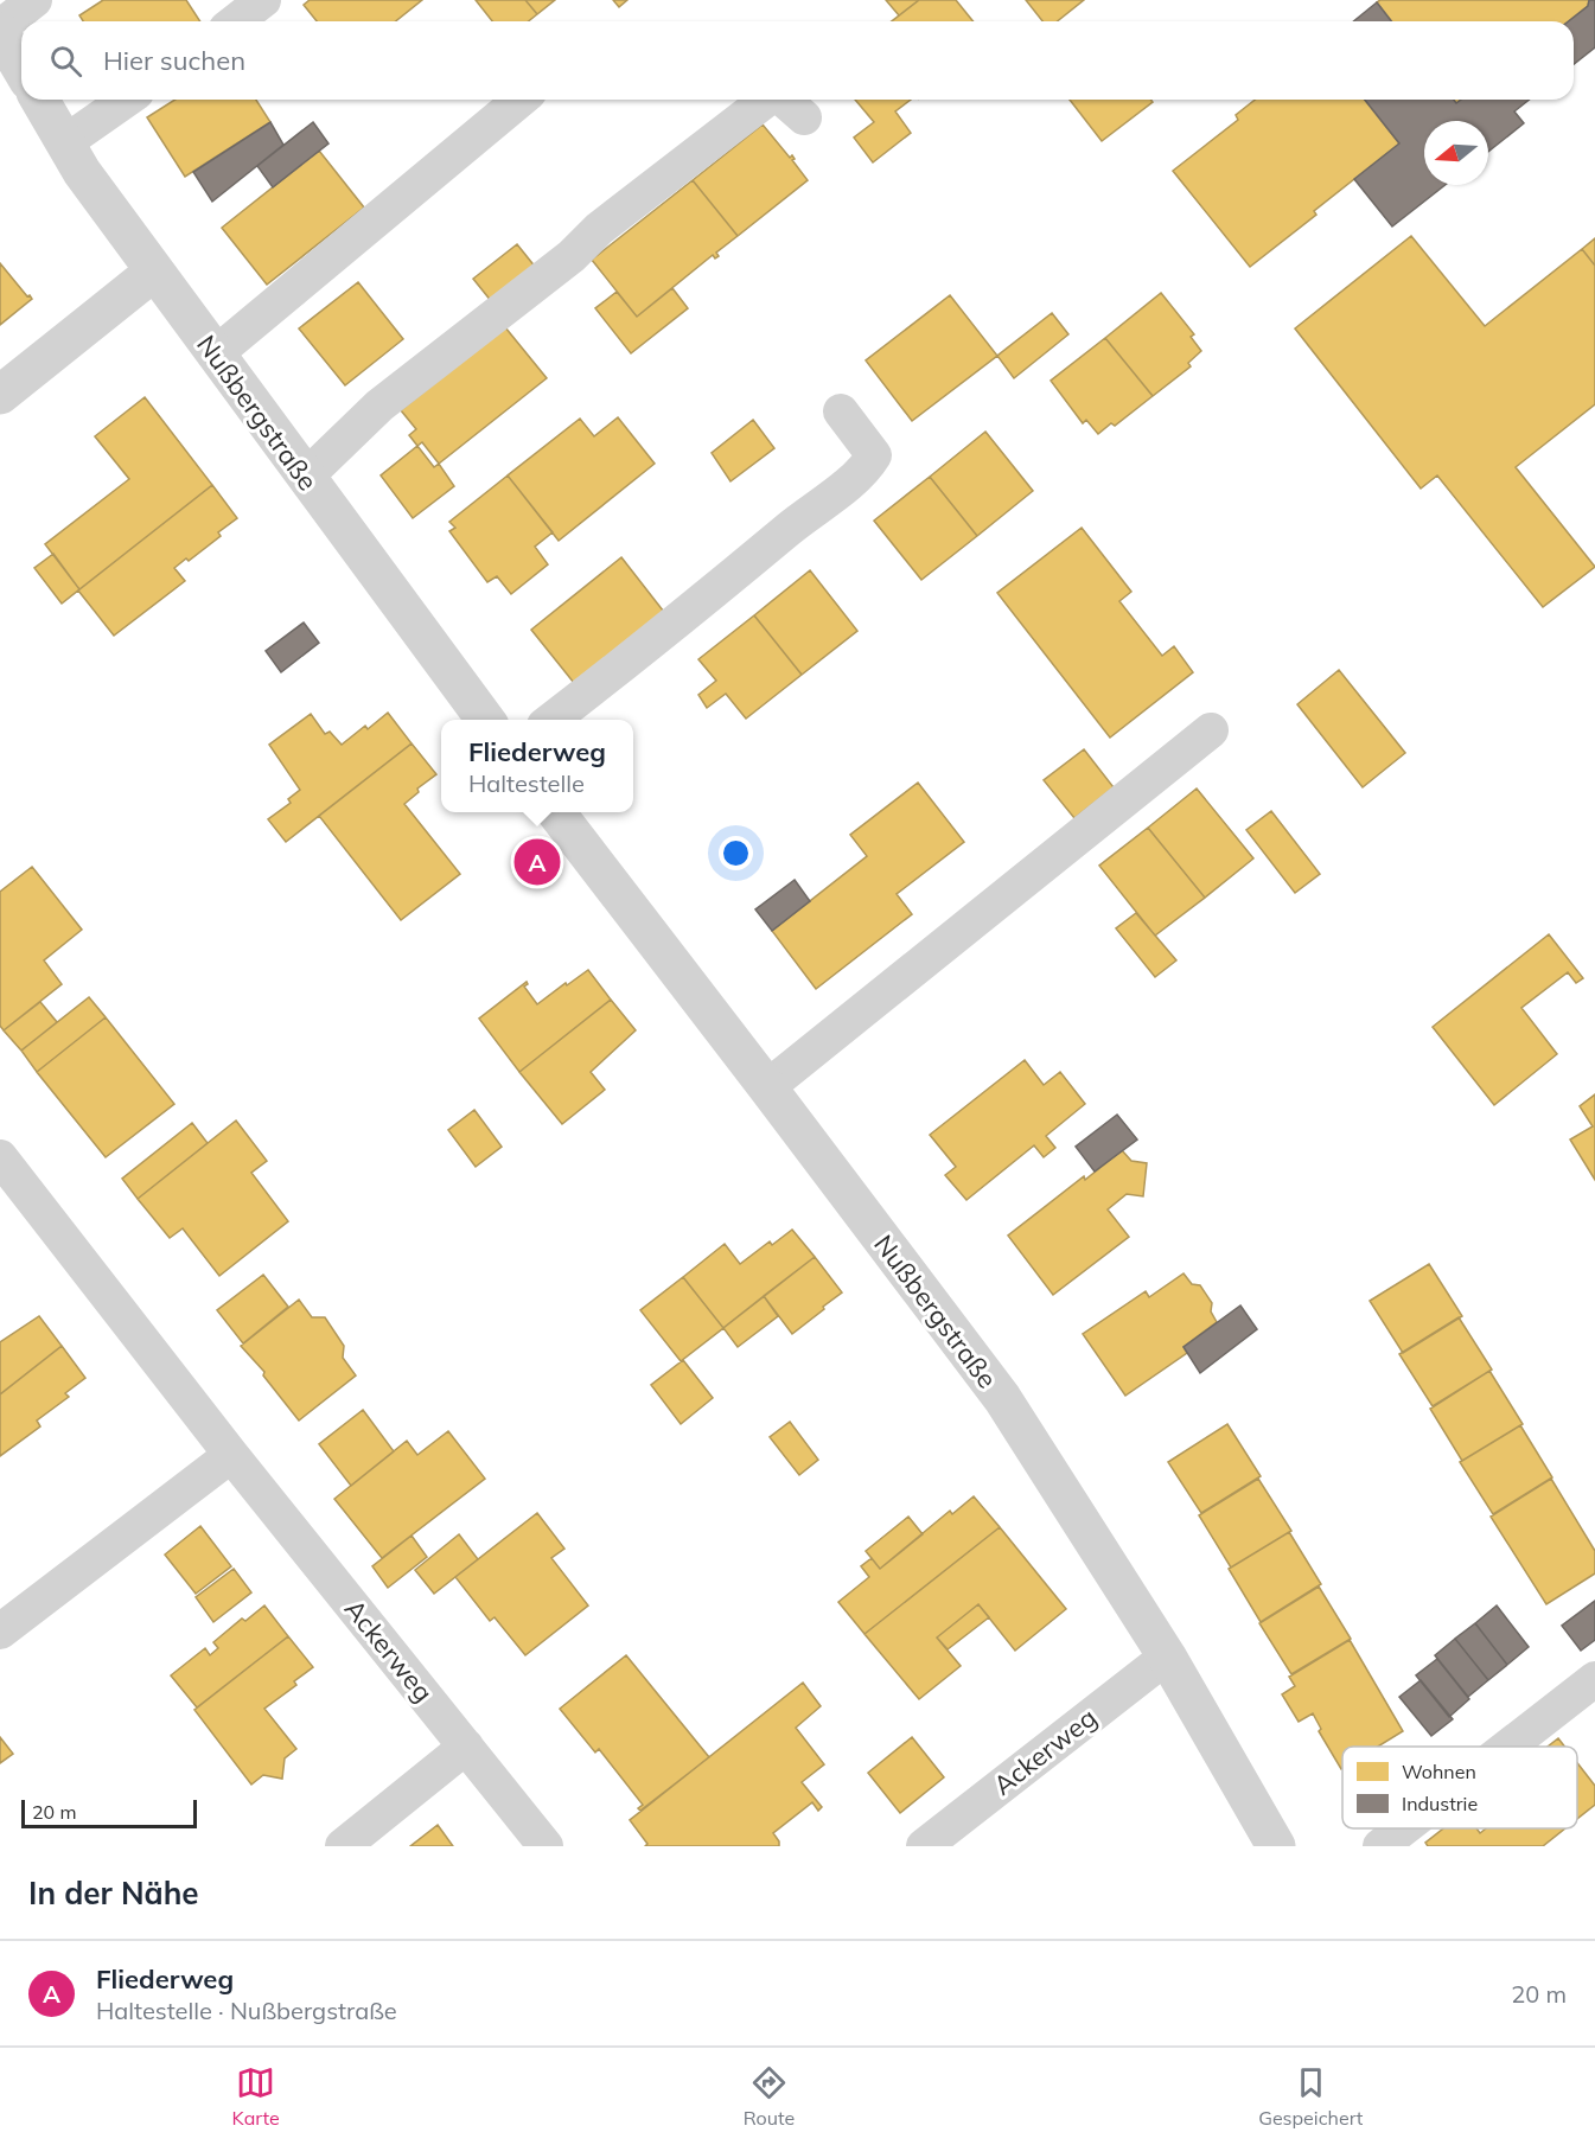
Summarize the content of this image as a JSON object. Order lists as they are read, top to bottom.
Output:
{
  "streets": {
    "street": ["Nußbergstraße"],
    "lane": ["Ackerweg"]
  },
  "crossings": [
    ["Nußbergstraße", "Ackerweg"]
  ],
  "legend": ["Wohnen", "Industrie"],
  "scale_bar": "20 m",
  "north": "left",
  "page": {
    "search": "Hier suchen",
    "popup": ["Fliederweg", "Haltestelle"],
    "pins": "A",
    "scale": "20 m",
    "heading": "In der Nähe",
    "list": [
      {
        "mark": "A",
        "name": "Fliederweg",
        "note": "Haltestelle · Nußbergstraße",
        "value": "20 m"
      }
    ],
    "nav": ["Karte", "Route", "Gespeichert"]
  }
}
